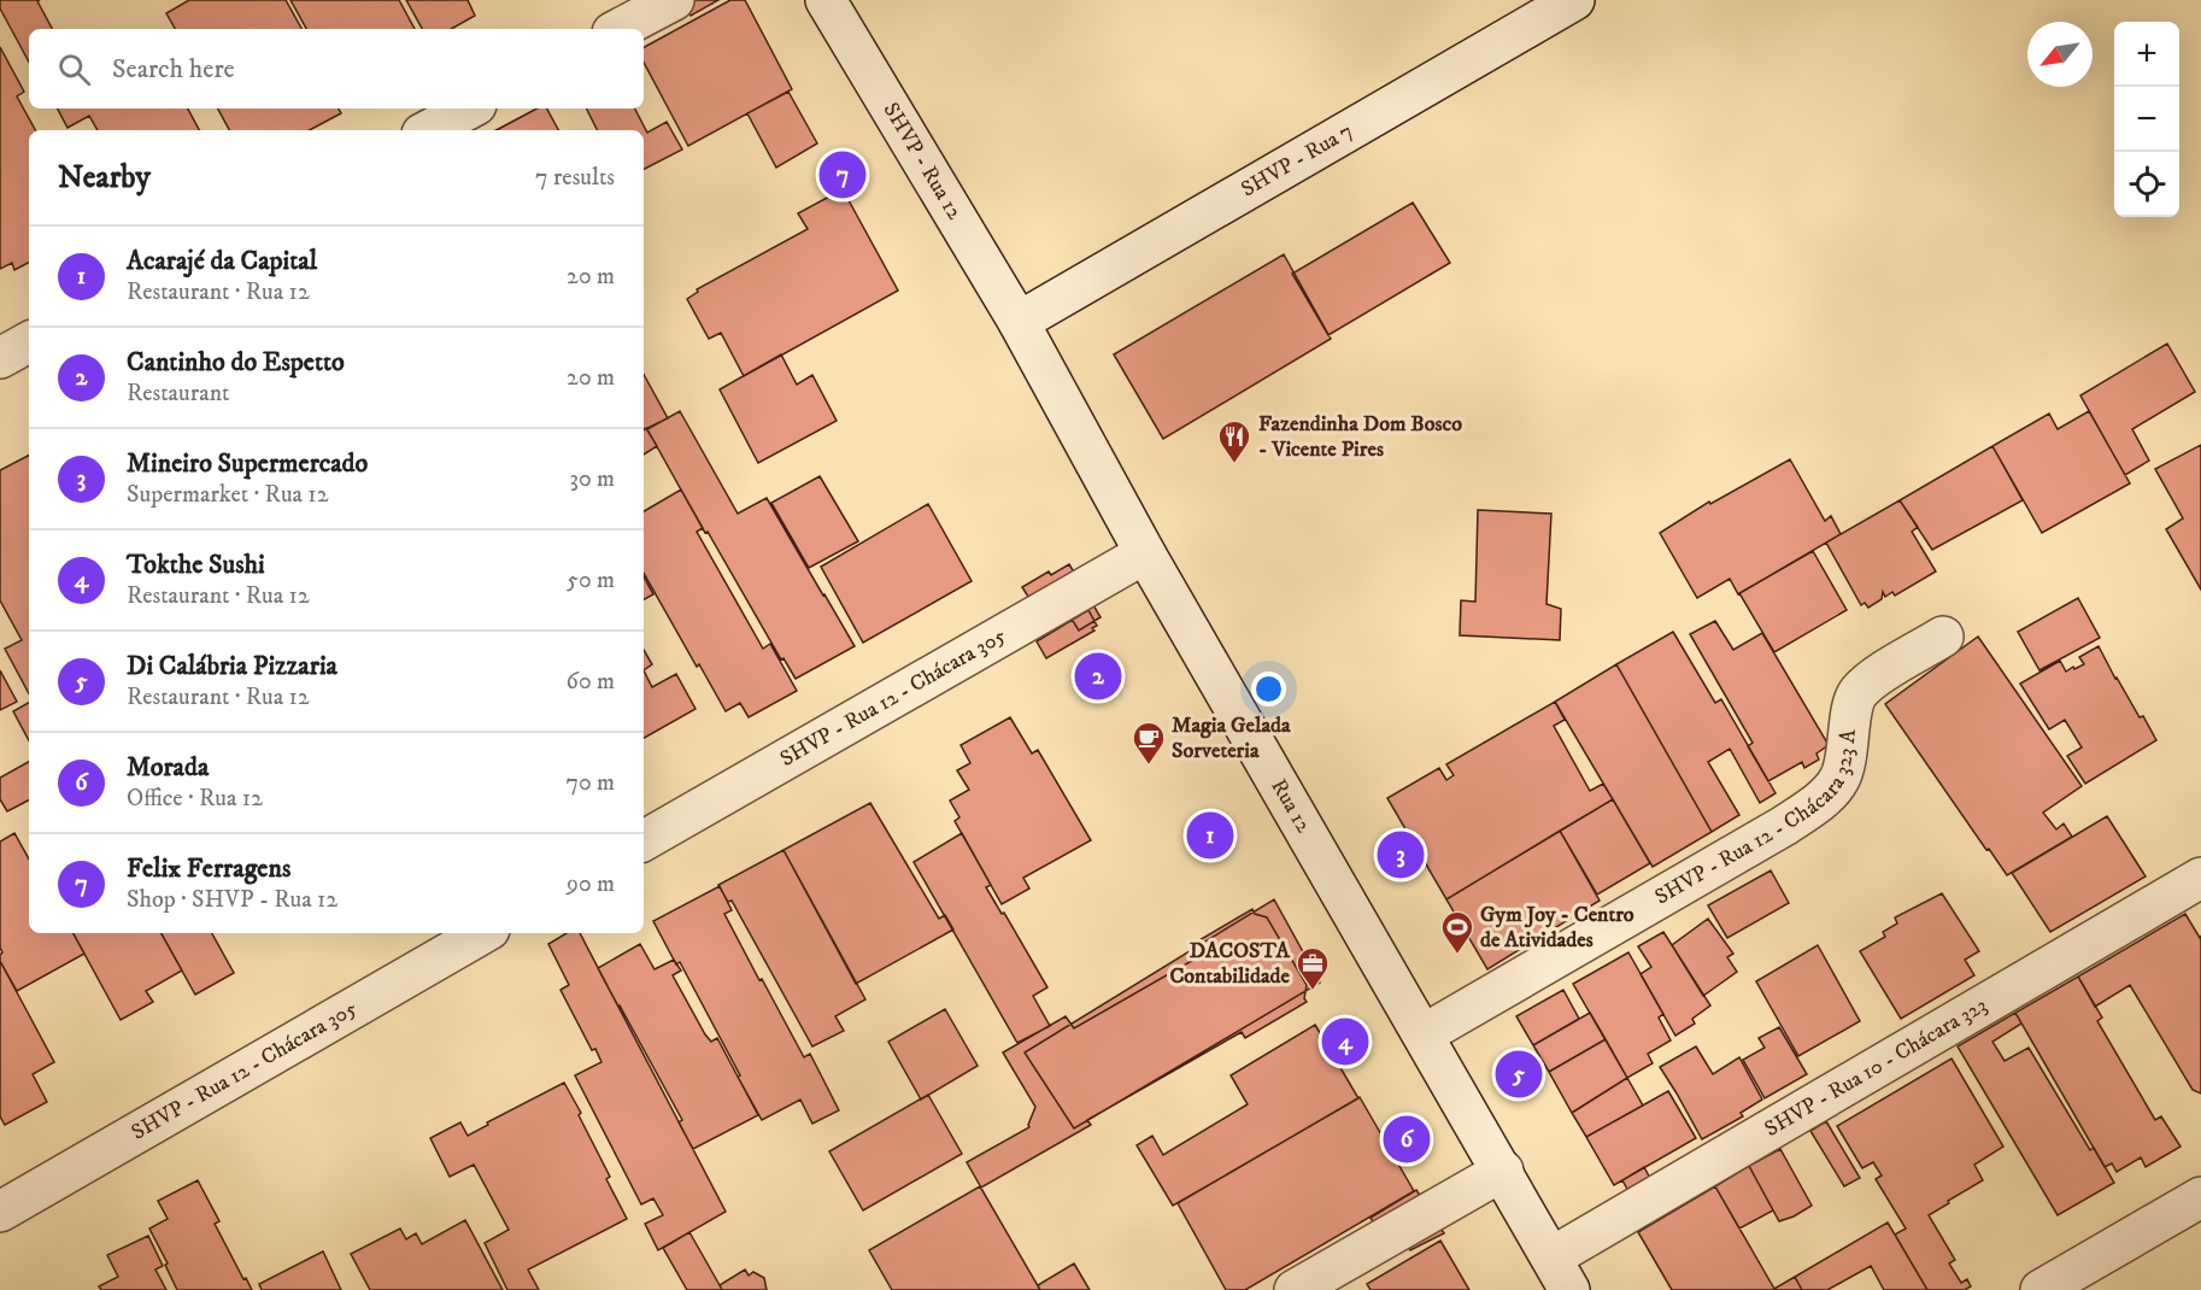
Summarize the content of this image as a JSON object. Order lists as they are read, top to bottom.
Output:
{
  "streets": {
    "street": [
      "SHVP - Rua 12",
      "SHVP - Rua 7",
      "SHVP - Rua 12 - Chácara 305",
      "Rua 12",
      "SHVP - Rua 12 - Chácara 323 A",
      "SHVP - Rua 10 - Chácara 323"
    ]
  },
  "crossings": [
    ["SHVP - Rua 12", "SHVP - Rua 7"],
    ["SHVP - Rua 12", "Rua 12"],
    ["SHVP - Rua 7", "Rua 12"],
    ["SHVP - Rua 12 - Chácara 305", "Rua 12"],
    ["Rua 12", "SHVP - Rua 12 - Chácara 323 A"],
    ["Rua 12", "SHVP - Rua 10 - Chácara 323"]
  ],
  "places": {
    "restaurant": ["Fazendinha Dom Bosco - Vicente Pires"],
    "cafe": ["Magia Gelada Sorveteria"],
    "sports": ["Gym Joy - Centro de Atividades"],
    "office": ["DACOSTA Contabilidade"]
  },
  "north": "bottom left",
  "page": {
    "map_buttons": ["+", "−"],
    "search": "Search here",
    "heading": ["Nearby", "7 results"],
    "pins": [
      "7",
      "2",
      "1",
      "3",
      "4",
      "5",
      "6"
    ],
    "list": [
      {
        "mark": "1",
        "name": "Acarajé da Capital",
        "note": "Restaurant · Rua 12",
        "value": "20 m"
      },
      {
        "mark": "2",
        "name": "Cantinho do Espetto",
        "note": "Restaurant",
        "value": "20 m"
      },
      {
        "mark": "3",
        "name": "Mineiro Supermercado",
        "note": "Supermarket · Rua 12",
        "value": "30 m"
      },
      {
        "mark": "4",
        "name": "Tokthe Sushi",
        "note": "Restaurant · Rua 12",
        "value": "50 m"
      },
      {
        "mark": "5",
        "name": "Di Calábria Pizzaria",
        "note": "Restaurant · Rua 12",
        "value": "60 m"
      },
      {
        "mark": "6",
        "name": "Morada",
        "note": "Office · Rua 12",
        "value": "70 m"
      },
      {
        "mark": "7",
        "name": "Felix Ferragens",
        "note": "Shop · SHVP - Rua 12",
        "value": "90 m"
      }
    ]
  }
}
